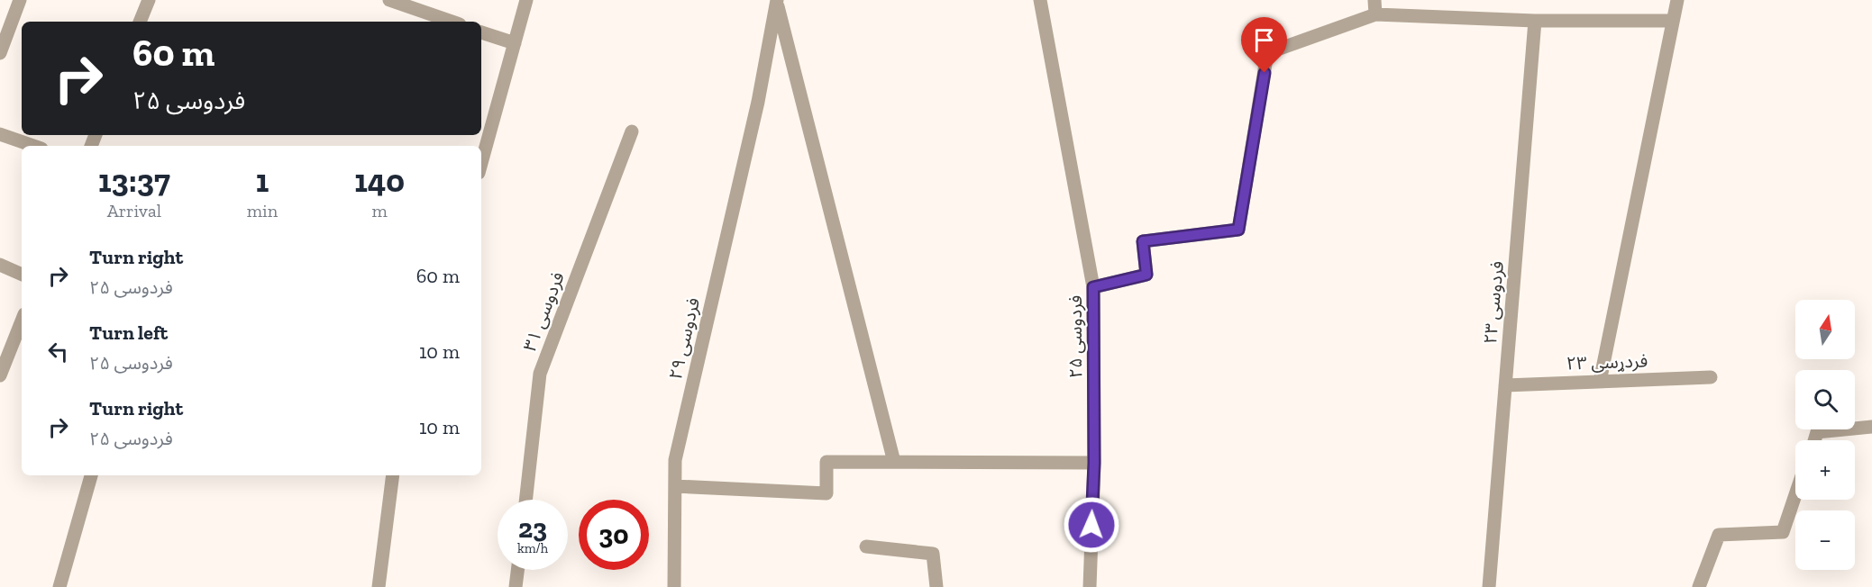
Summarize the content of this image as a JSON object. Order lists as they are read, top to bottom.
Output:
{
  "streets": {
    "street": [
      "فردوسی ۲۳",
      "فردوسی ۳۱",
      "فردوسی ۲۵",
      "فردوسی ۲۹",
      "فردړسی ۲۳"
    ]
  },
  "crossings": [
    ["فردوسی ۲۳", "فردړسی ۲۳"]
  ],
  "north": "top",
  "page": {
    "turn": ["60 m", "فردوسی ۲۵"],
    "eta": [
      "13:37",
      "Arrival",
      "1",
      "min",
      "140",
      "m"
    ],
    "list": [
      {
        "name": "Turn right",
        "note": "فردوسی ۲۵",
        "value": "60 m"
      },
      {
        "name": "Turn left",
        "note": "فردوسی ۲۵",
        "value": "10 m"
      },
      {
        "name": "Turn right",
        "note": "فردوسی ۲۵",
        "value": "10 m"
      }
    ],
    "map_buttons": ["+", "−"],
    "speed": "23 km/h",
    "limit": "30"
  }
}
